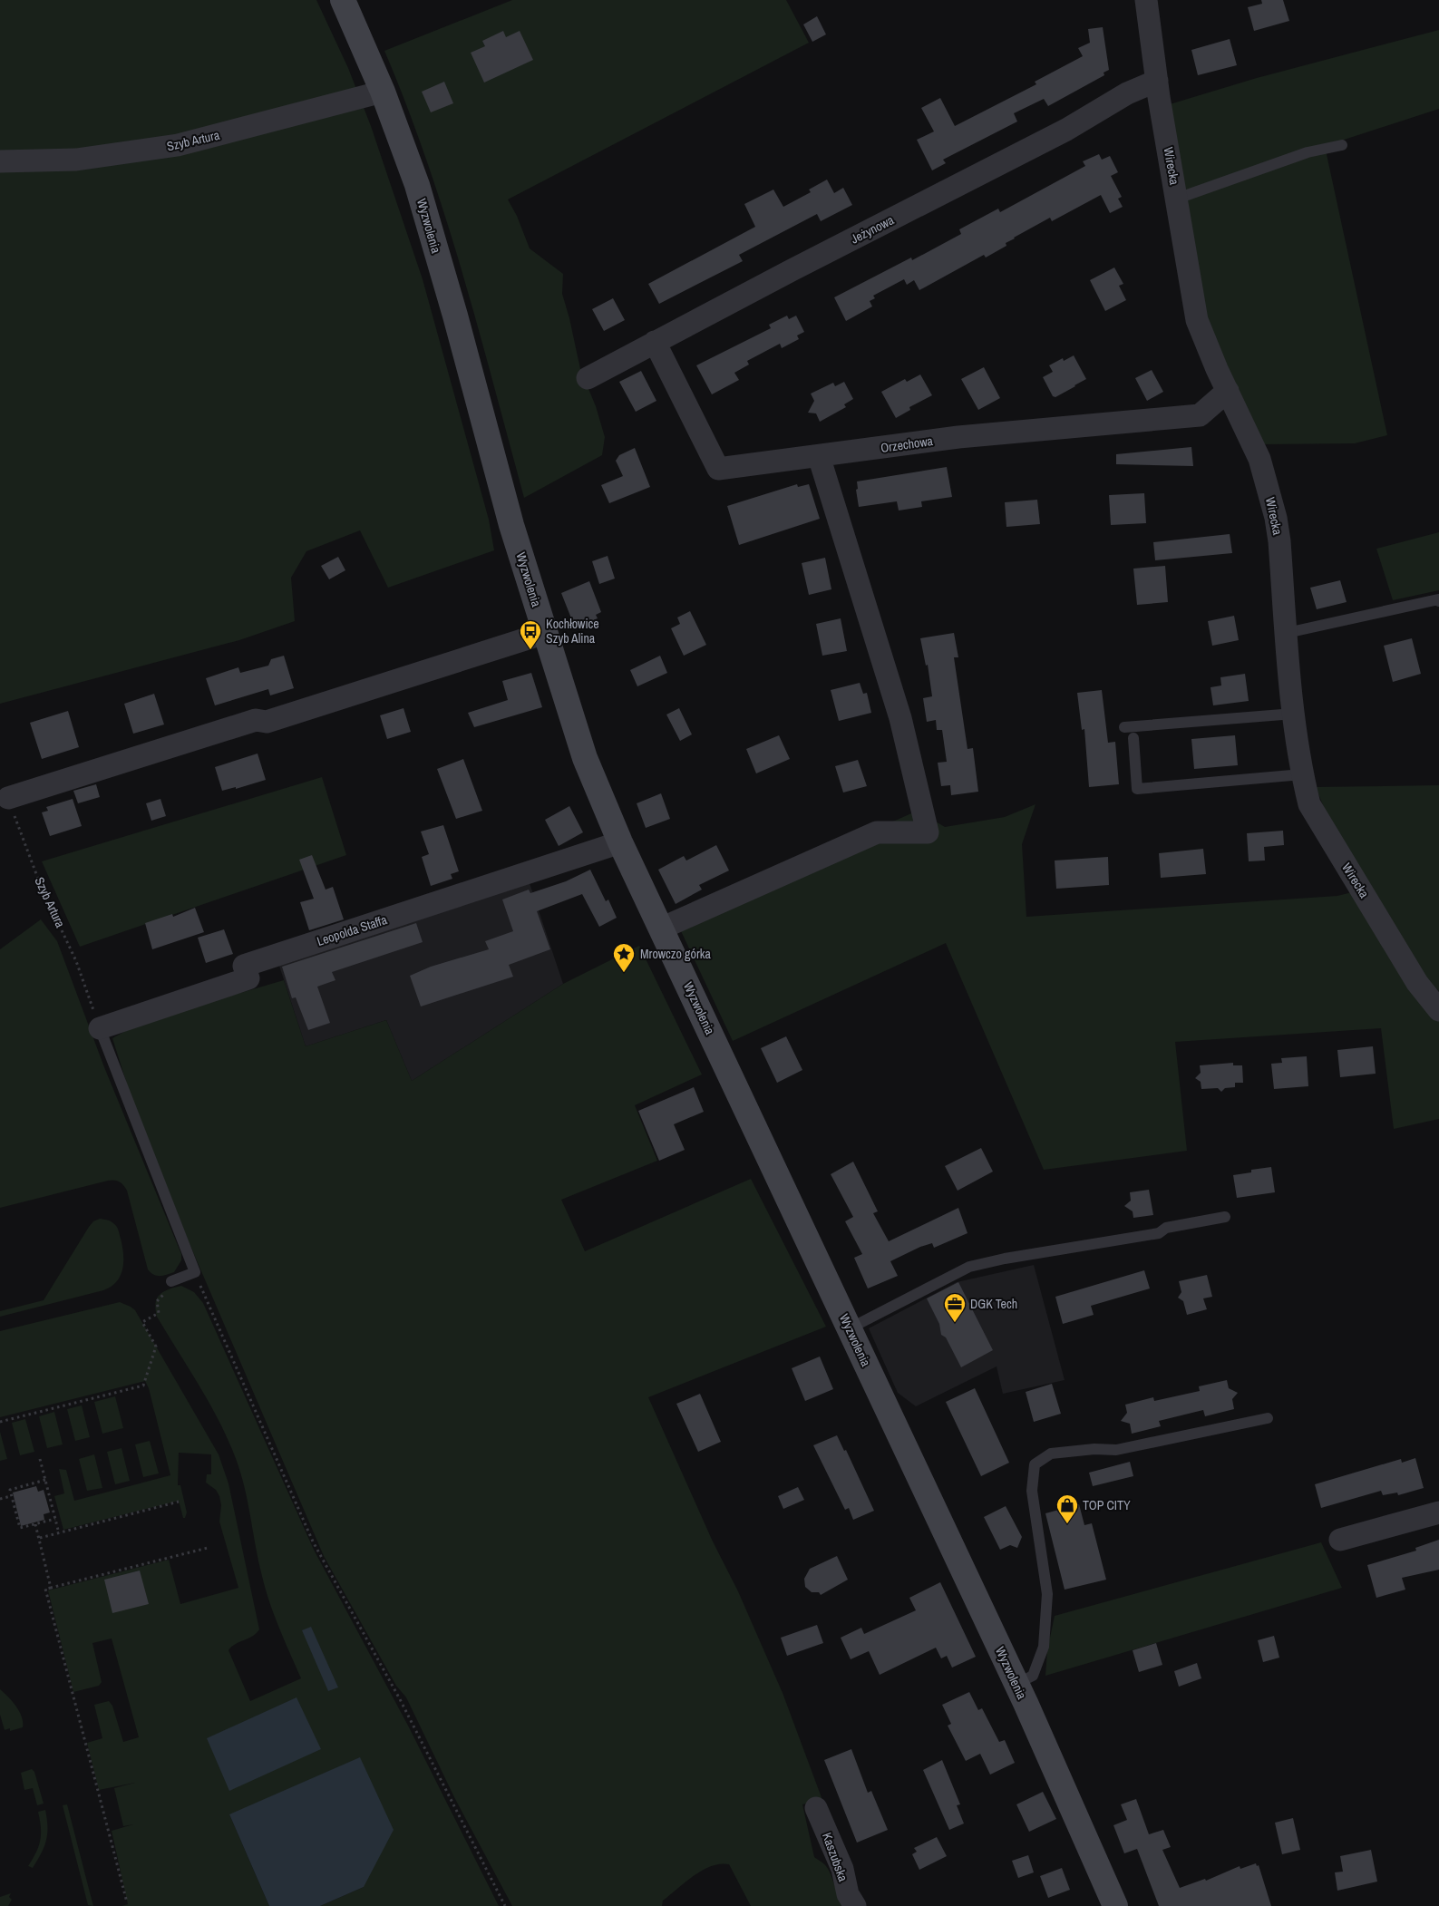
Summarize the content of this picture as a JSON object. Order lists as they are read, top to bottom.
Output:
{
  "streets": {
    "street": [
      "Szyb Artura",
      "Wirecka",
      "Wyzwolenia",
      "Jeżynowa",
      "Orzechowa",
      "Leopolda Staffa",
      "Kaszubska"
    ]
  },
  "crossings": [
    ["Szyb Artura", "Wyzwolenia"],
    ["Szyb Artura", "Leopolda Staffa"],
    ["Wirecka", "Jeżynowa"],
    ["Wirecka", "Orzechowa"],
    ["Wyzwolenia", "Leopolda Staffa"],
    ["Jeżynowa", "Orzechowa"]
  ],
  "places": {
    "bus stop": ["Kochłowice Szyb Alina"],
    "place": ["Mrowczo górka"],
    "office": ["DGK Tech"],
    "shop": ["TOP CITY"]
  }
}
